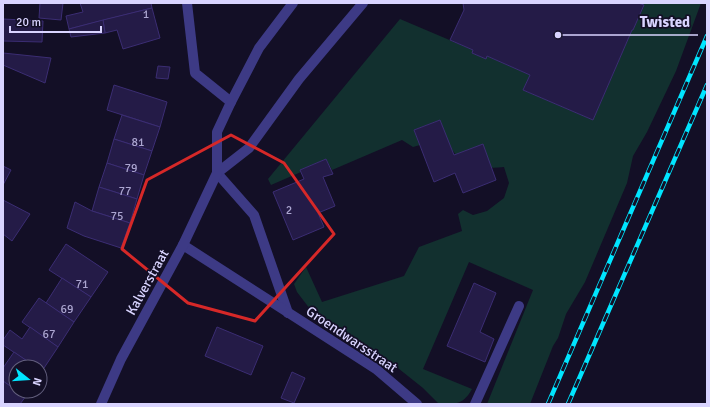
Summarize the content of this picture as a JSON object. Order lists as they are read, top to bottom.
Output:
{
  "streets": {
    "street": ["Kalverstraat", "Groendwarsstraat"]
  },
  "crossings": [
    ["Kalverstraat", "Groendwarsstraat"]
  ],
  "places": ["Twisted"],
  "house_numbers": [
    "1",
    "81",
    "79",
    "77",
    "2",
    "75",
    "71",
    "69",
    "67"
  ],
  "scale_bar": "20 m",
  "north": "right"
}
